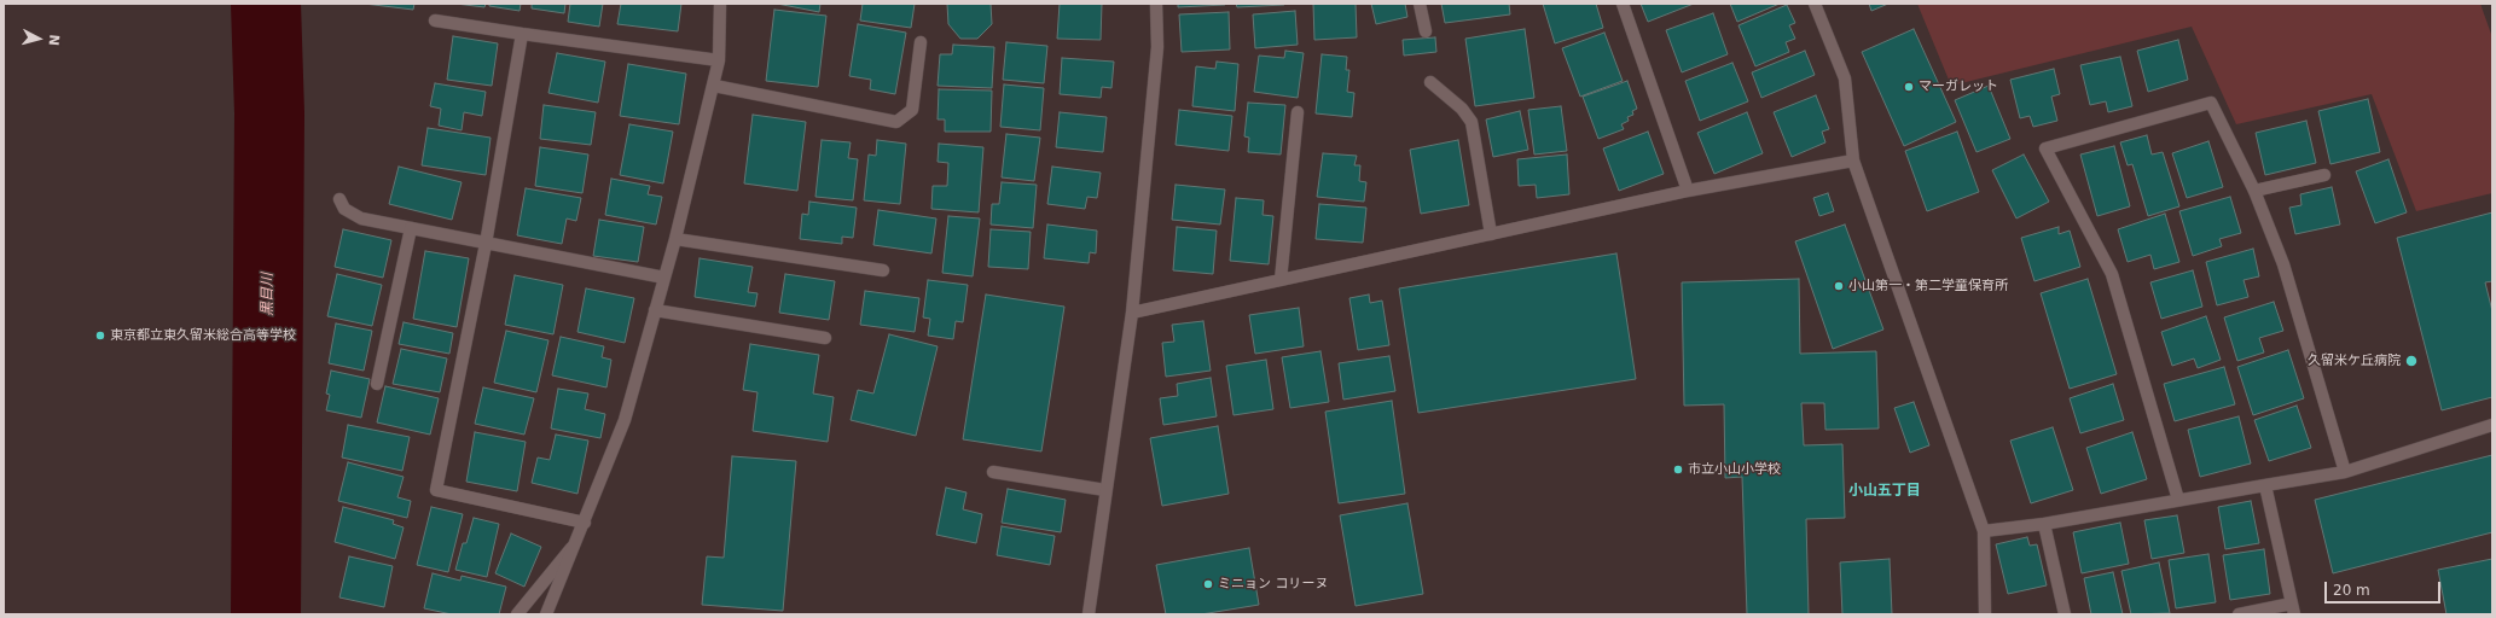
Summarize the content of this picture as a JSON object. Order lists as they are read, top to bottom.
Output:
{
  "districts": ["小山五丁目"],
  "water": ["黒目川"],
  "places": [
    "マーガレット",
    "小山第一・第二学童保育所",
    "東京都立東久留米総合高等学校",
    "久留米ケ丘病院",
    "市立小山小学校",
    "ミニョン コリーヌ"
  ],
  "scale_bar": "20 m",
  "north": "right"
}
